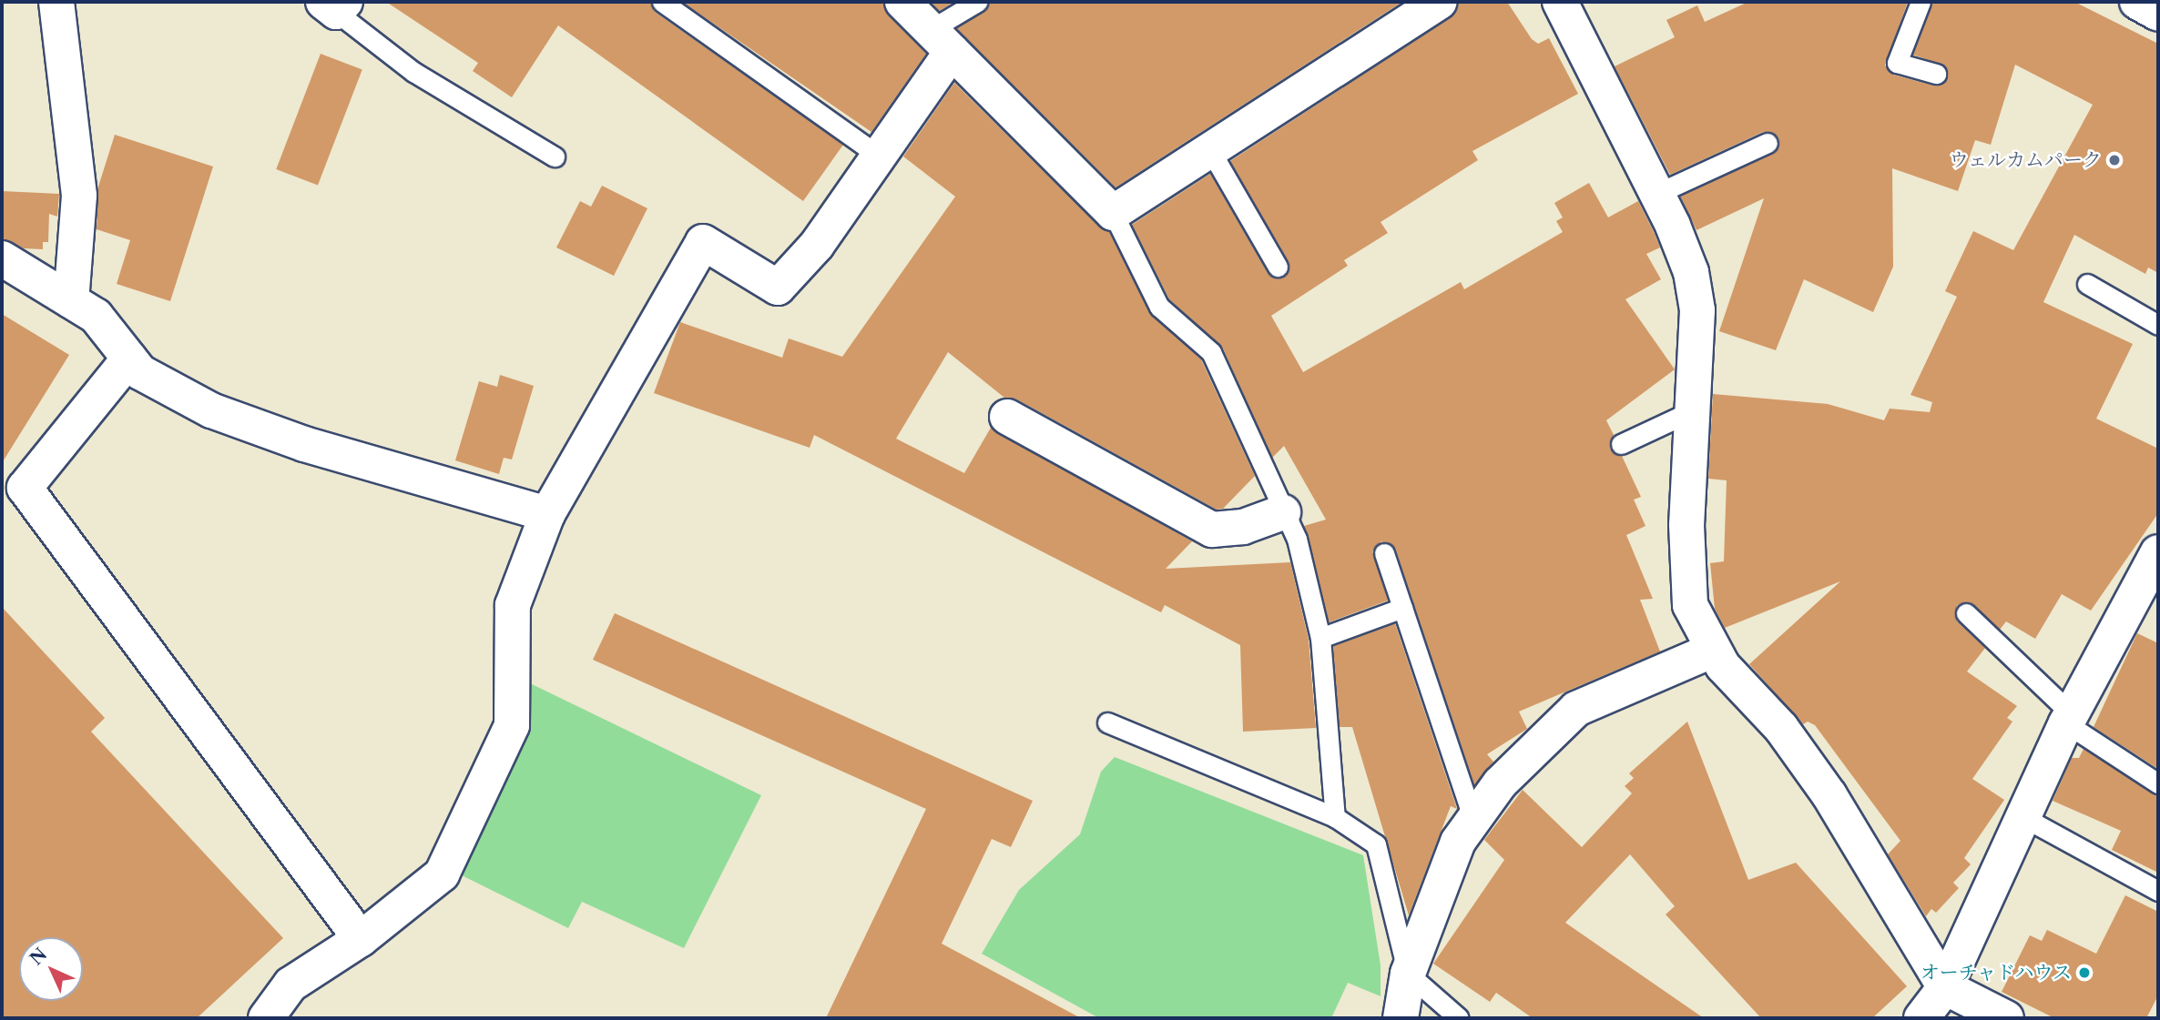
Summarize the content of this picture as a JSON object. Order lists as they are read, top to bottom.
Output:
{
  "places": ["ウェルカムパーク", "オーチャドハウス"],
  "north": "top left"
}
